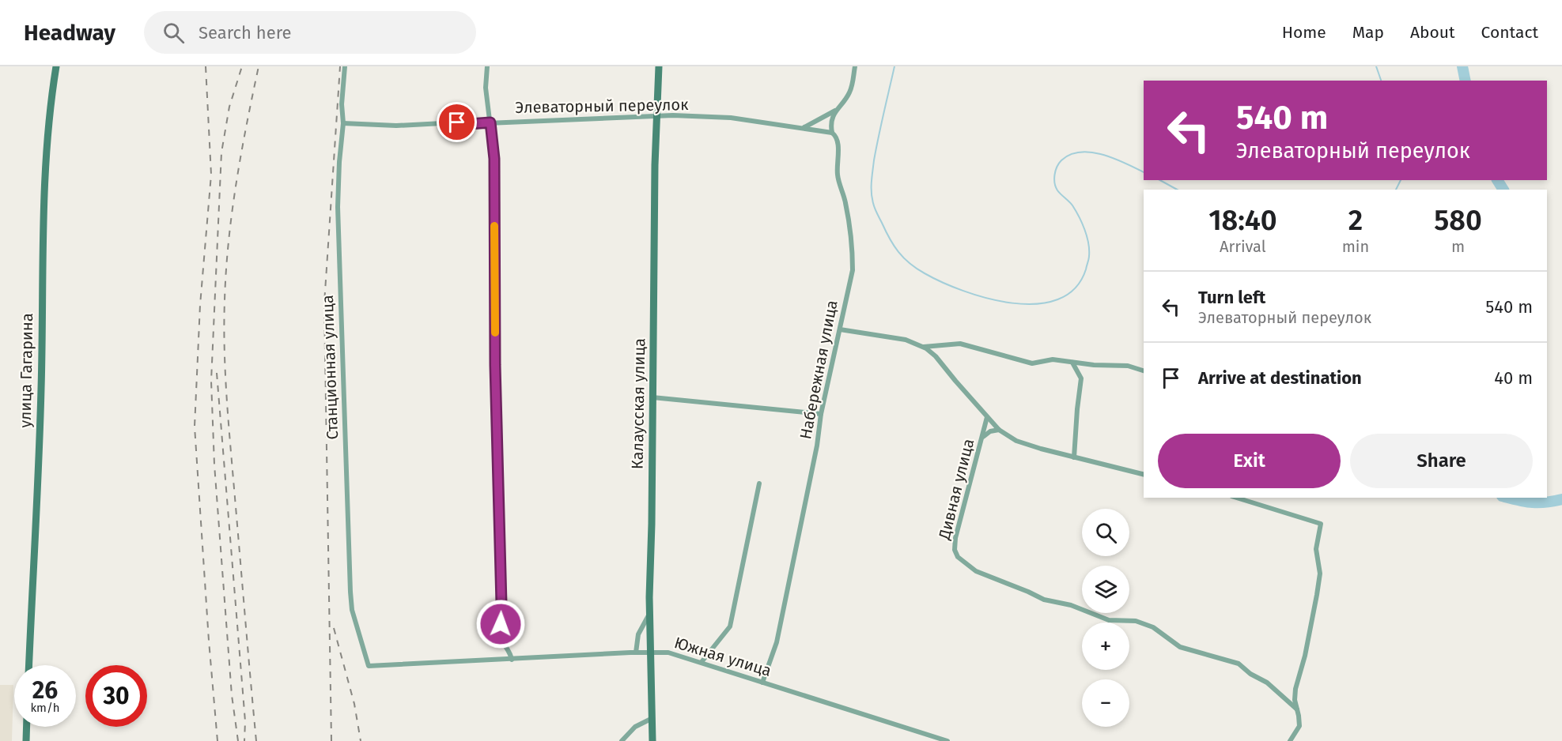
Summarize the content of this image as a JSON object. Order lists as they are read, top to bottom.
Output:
{
  "streets": {
    "street": [
      "Элеваторный переулок",
      "Станционная улица",
      "Набережная улица",
      "улица Гагарина",
      "Калаусская улица",
      "Дивная улица",
      "Южная улица"
    ]
  },
  "crossings": [
    ["Элеваторный переулок", "Станционная улица"],
    ["Элеваторный переулок", "Набережная улица"],
    ["Элеваторный переулок", "Калаусская улица"],
    ["Станционная улица", "Южная улица"],
    ["Набережная улица", "Южная улица"],
    ["Калаусская улица", "Южная улица"]
  ],
  "page": {
    "header": "Headway",
    "search": "Search here",
    "nav": [
      "Home",
      "Map",
      "About",
      "Contact"
    ],
    "turn": ["540 m", "Элеваторный переулок"],
    "eta": [
      "18:40",
      "Arrival",
      "2",
      "min",
      "580",
      "m"
    ],
    "list": [
      {
        "name": "Turn left",
        "note": "Элеваторный переулок",
        "value": "540 m"
      },
      {
        "name": "Arrive at destination",
        "value": "40 m"
      }
    ],
    "buttons": ["Exit", "Share"],
    "map_buttons": ["+", "−"],
    "speed": "26 km/h",
    "limit": "30"
  }
}
